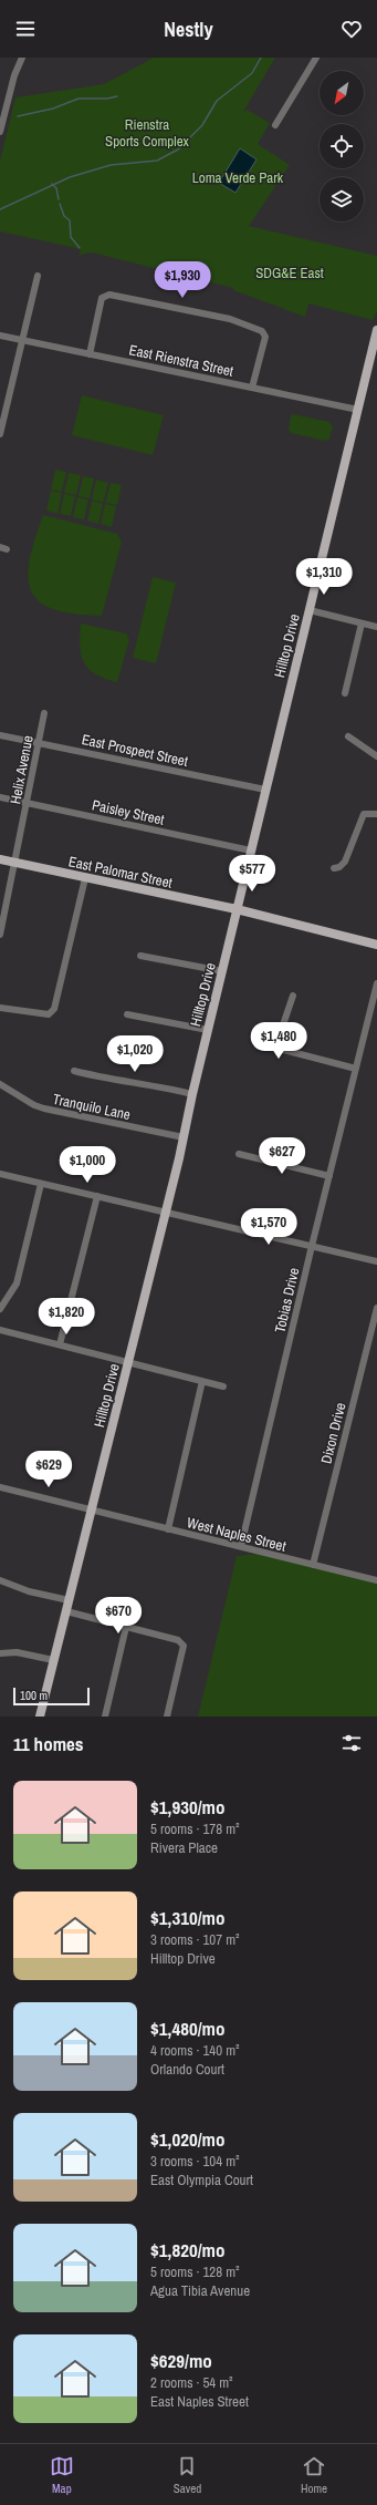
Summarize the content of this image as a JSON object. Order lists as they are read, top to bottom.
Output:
{
  "streets": {
    "main road": ["Hilltop Drive", "East Palomar Street"],
    "street": [
      "East Rienstra Street",
      "East Prospect Street",
      "Helix Avenue",
      "Paisley Street",
      "Tranquilo Lane",
      "Tobias Drive",
      "Dixon Drive",
      "West Naples Street"
    ]
  },
  "crossings": [
    ["East Rienstra Street", "Hilltop Drive"],
    ["Hilltop Drive", "East Prospect Street"],
    ["Hilltop Drive", "Paisley Street"],
    ["Hilltop Drive", "East Palomar Street"],
    ["Hilltop Drive", "Tranquilo Lane"],
    ["Hilltop Drive", "West Naples Street"],
    ["East Prospect Street", "Helix Avenue"],
    ["Helix Avenue", "Paisley Street"],
    ["Helix Avenue", "East Palomar Street"],
    ["Tobias Drive", "West Naples Street"],
    ["Dixon Drive", "West Naples Street"]
  ],
  "parks": ["Rienstra Sports Complex", "Loma Verde Park", "SDG&E East"],
  "scale_bar": "100 m",
  "north": "bottom left",
  "page": {
    "header": "Nestly",
    "price": [
      "$1,930",
      "$1,310",
      "$577",
      "$1,480",
      "$1,020",
      "$627",
      "$1,000",
      "$1,570",
      "$1,820",
      "$629",
      "$670"
    ],
    "scale": "100 m",
    "heading": "11 homes",
    "list": [
      {
        "name": "$1,930/mo",
        "note": "5 rooms · 178 m² · Rivera Place"
      },
      {
        "name": "$1,310/mo",
        "note": "3 rooms · 107 m² · Hilltop Drive"
      },
      {
        "name": "$1,480/mo",
        "note": "4 rooms · 140 m² · Orlando Court"
      },
      {
        "name": "$1,020/mo",
        "note": "3 rooms · 104 m² · East Olympia Court"
      },
      {
        "name": "$1,820/mo",
        "note": "5 rooms · 128 m² · Agua Tibia Avenue"
      },
      {
        "name": "$629/mo",
        "note": "2 rooms · 54 m² · East Naples Street"
      }
    ],
    "tabs": ["Map", "Saved", "Home"]
  }
}
